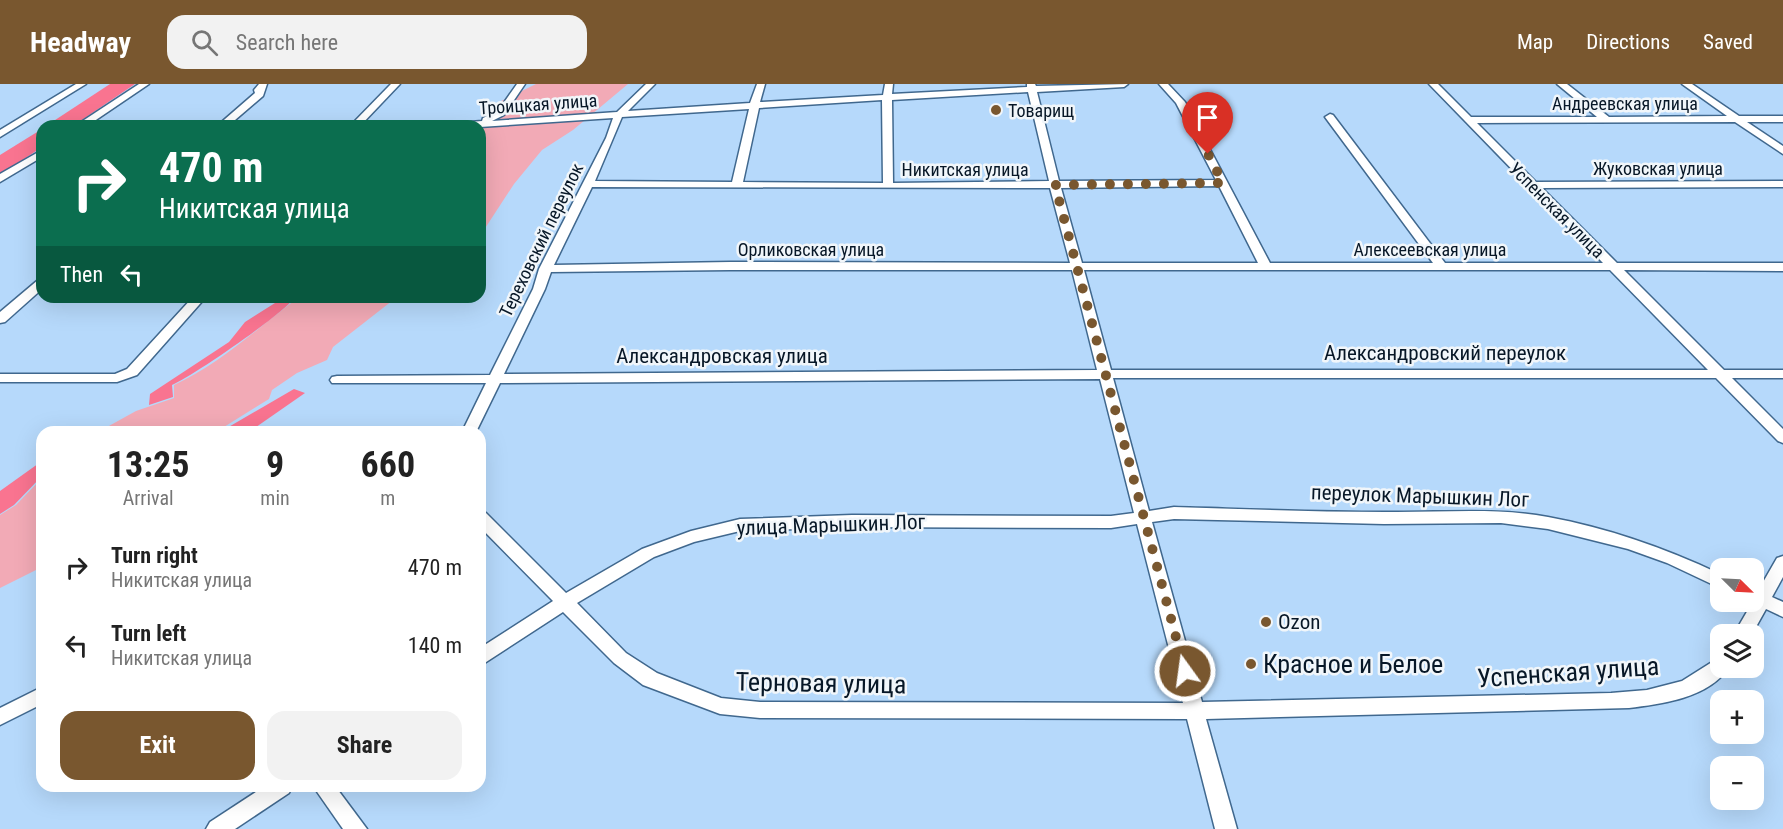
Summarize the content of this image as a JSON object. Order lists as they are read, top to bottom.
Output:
{
  "streets": {
    "street": [
      "Андреевская улица",
      "Троицкая улица",
      "Жуковская улица",
      "Никитская улица",
      "Успенская улица",
      "Тереховский переулок",
      "Орликовская улица",
      "Алексеевская улица",
      "Александровский переулок",
      "Александровская улица",
      "переулок Марышкин Лог",
      "улица Марышкин Лог",
      "Терновая улица"
    ]
  },
  "crossings": [
    ["Андреевская улица", "Успенская улица"],
    ["Троицкая улица", "Тереховский переулок"],
    ["Жуковская улица", "Успенская улица"],
    ["Никитская улица", "Тереховский переулок"],
    ["Успенская улица", "Алексеевская улица"],
    ["Успенская улица", "Александровский переулок"],
    ["Успенская улица", "Терновая улица"],
    ["Тереховский переулок", "Орликовская улица"],
    ["Тереховский переулок", "Александровская улица"],
    ["Орликовская улица", "Алексеевская улица"],
    ["Александровский переулок", "Александровская улица"],
    ["переулок Марышкин Лог", "улица Марышкин Лог"],
    ["улица Марышкин Лог", "Терновая улица"]
  ],
  "places": ["Товарищ", "Ozon", "Красное и Белое"],
  "north": "bottom right",
  "page": {
    "header": "Headway",
    "search": "Search here",
    "nav": ["Map", "Directions", "Saved"],
    "turn": ["470 m", "Никитская улица"],
    "then": "Then",
    "eta": [
      "13:25",
      "Arrival",
      "9",
      "min",
      "660",
      "m"
    ],
    "list": [
      {
        "name": "Turn right",
        "note": "Никитская улица",
        "value": "470 m"
      },
      {
        "name": "Turn left",
        "note": "Никитская улица",
        "value": "140 m"
      }
    ],
    "map_buttons": ["+", "−"],
    "buttons": ["Exit", "Share"]
  }
}
